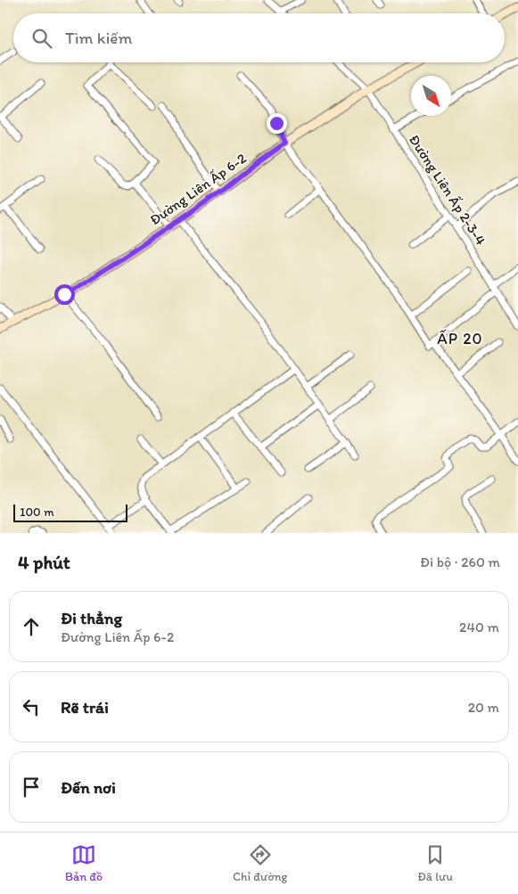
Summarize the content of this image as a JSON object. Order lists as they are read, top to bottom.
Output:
{
  "streets": {
    "street": ["Đường Liên Ấp 6-2", "Đường Liên Ấp 2-3-4"]
  },
  "crossings": [
    ["Đường Liên Ấp 6-2", "Đường Liên Ấp 2-3-4"]
  ],
  "districts": ["ẤP 20"],
  "scale_bar": "100 m",
  "north": "bottom right",
  "page": {
    "search": "Tìm kiếm",
    "scale": "100 m",
    "heading": ["4 phút", "Đi bộ · 260 m"],
    "list": [
      ["Đi thẳng", "Đường Liên Ấp 6-2", "240 m"],
      ["Rẽ trái", "20 m"],
      "Đến nơi"
    ],
    "nav": ["Bản đồ", "Chỉ đường", "Đã lưu"]
  }
}
